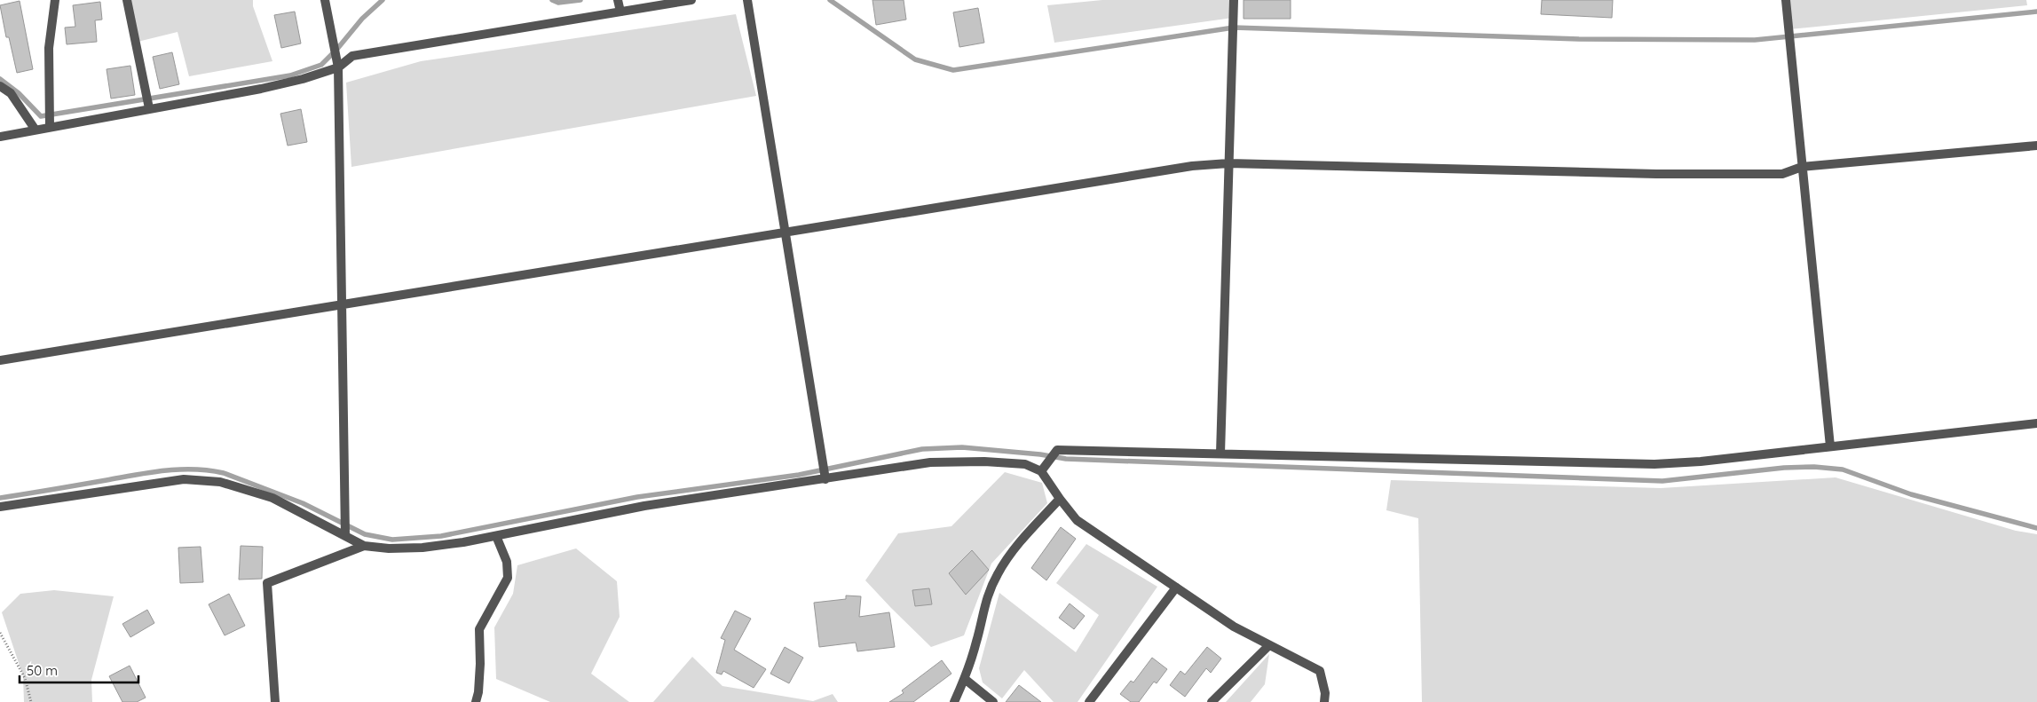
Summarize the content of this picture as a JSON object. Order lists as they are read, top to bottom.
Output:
{
  "scale_bar": "50 m"
}
